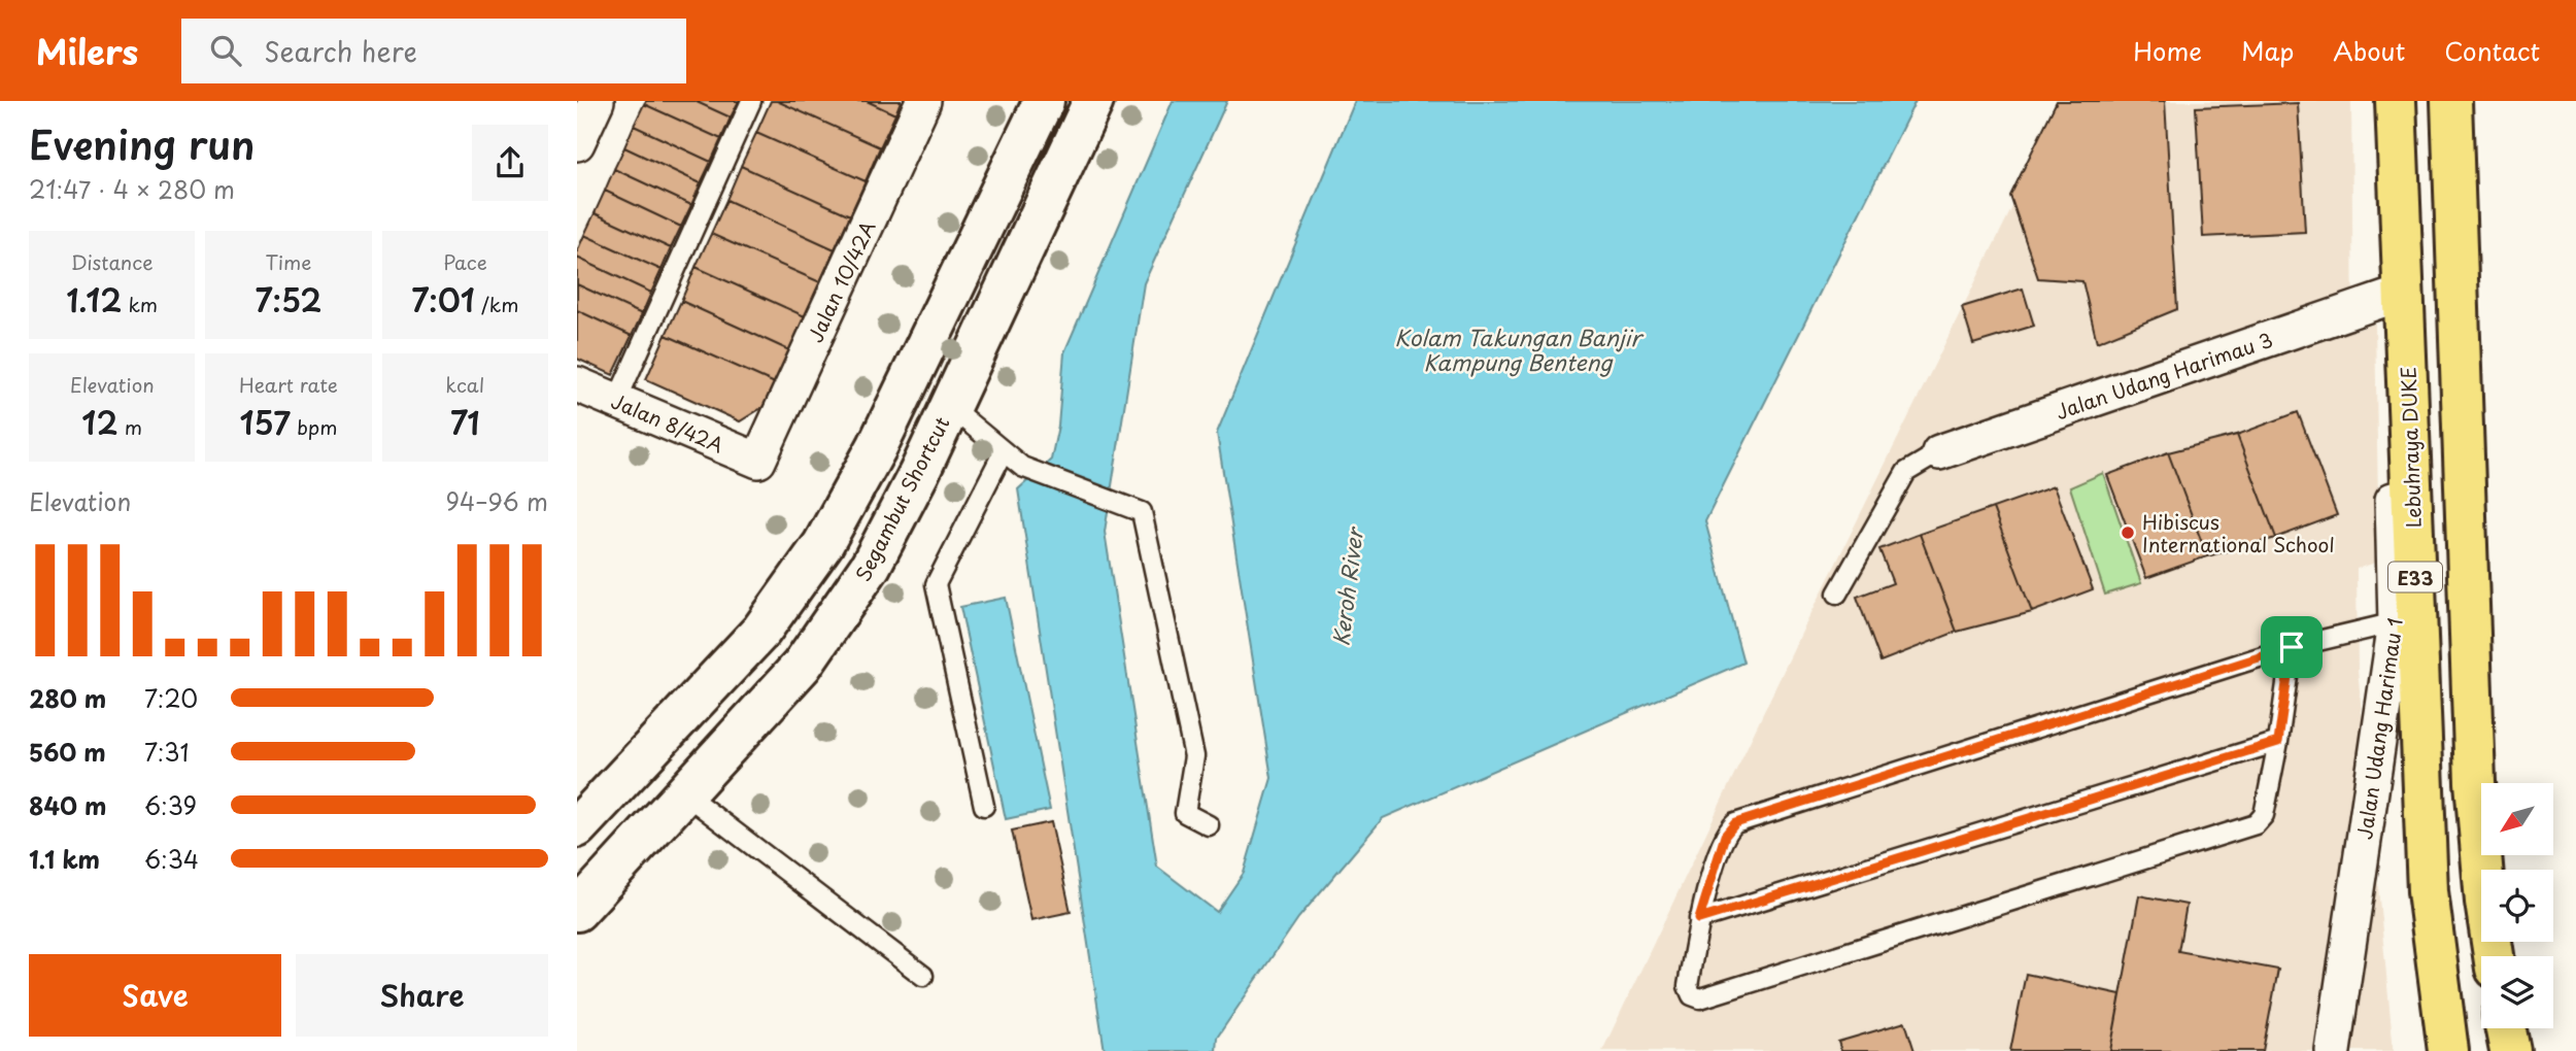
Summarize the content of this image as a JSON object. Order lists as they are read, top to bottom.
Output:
{
  "streets": {
    "highway": ["Lebuhraya DUKE", "E33"],
    "main road": ["Segambut Shortcut"],
    "street": [
      "Jalan 10/42A",
      "Jalan Udang Harimau 3",
      "Jalan 8/42A",
      "Jalan Udang Harimau 1"
    ]
  },
  "crossings": [
    ["Jalan 10/42A", "Jalan 8/42A"],
    ["Jalan Udang Harimau 3", "Jalan Udang Harimau 1"]
  ],
  "water": ["Kolam Takungan Banjir Kampung Benteng", "Keroh River"],
  "places": ["Hibiscus International School"],
  "north": "bottom left",
  "page": {
    "header": "Milers",
    "search": "Search here",
    "nav": [
      "Home",
      "Map",
      "About",
      "Contact"
    ],
    "heading": ["Evening run", "21:47 · 4 × 280 m"],
    "stats": [
      ["Distance", "1.12 km"],
      ["Time", "7:52"],
      ["Pace", "7:01 /km"],
      ["Elevation", "12 m"],
      ["Heart rate", "157 bpm"],
      ["kcal", "71"]
    ],
    "chart": ["Elevation", "94–96 m"],
    "list": [
      {
        "name": "280 m",
        "note": "7:20"
      },
      {
        "name": "560 m",
        "note": "7:31"
      },
      {
        "name": "840 m",
        "note": "6:39"
      },
      {
        "name": "1.1 km",
        "note": "6:34"
      }
    ],
    "buttons": ["Save", "Share"]
  }
}
